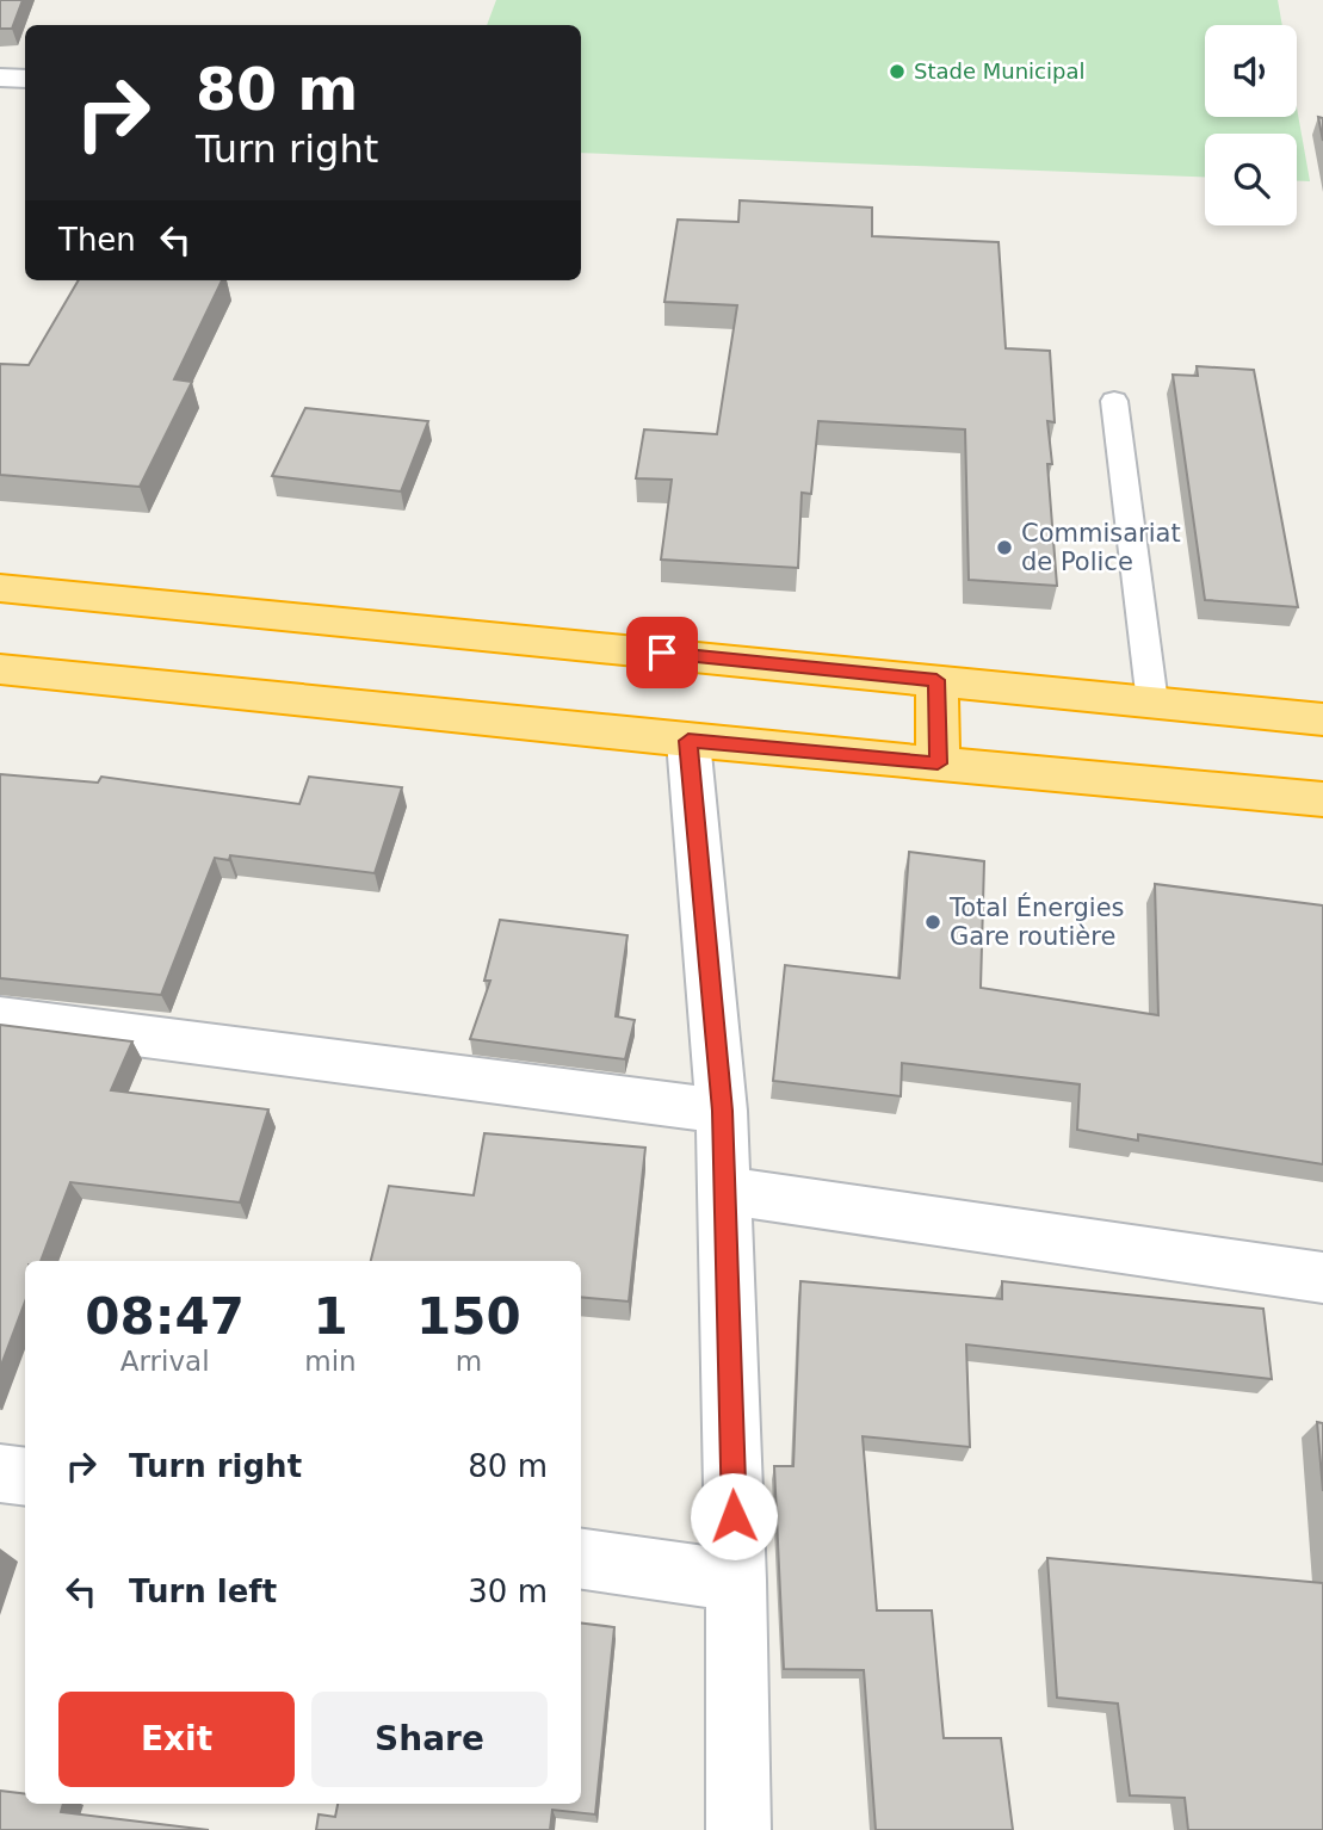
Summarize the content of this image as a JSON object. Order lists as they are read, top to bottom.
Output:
{
  "places": ["Stade Municipal", "Commisariat de Police", "Total Énergies Gare routière"],
  "page": {
    "turn": ["80 m", "Turn right"],
    "then": "Then",
    "eta": [
      "08:47",
      "Arrival",
      "1",
      "min",
      "150",
      "m"
    ],
    "list": [
      {
        "name": "Turn right",
        "value": "80 m"
      },
      {
        "name": "Turn left",
        "value": "30 m"
      }
    ],
    "buttons": ["Exit", "Share"]
  }
}
